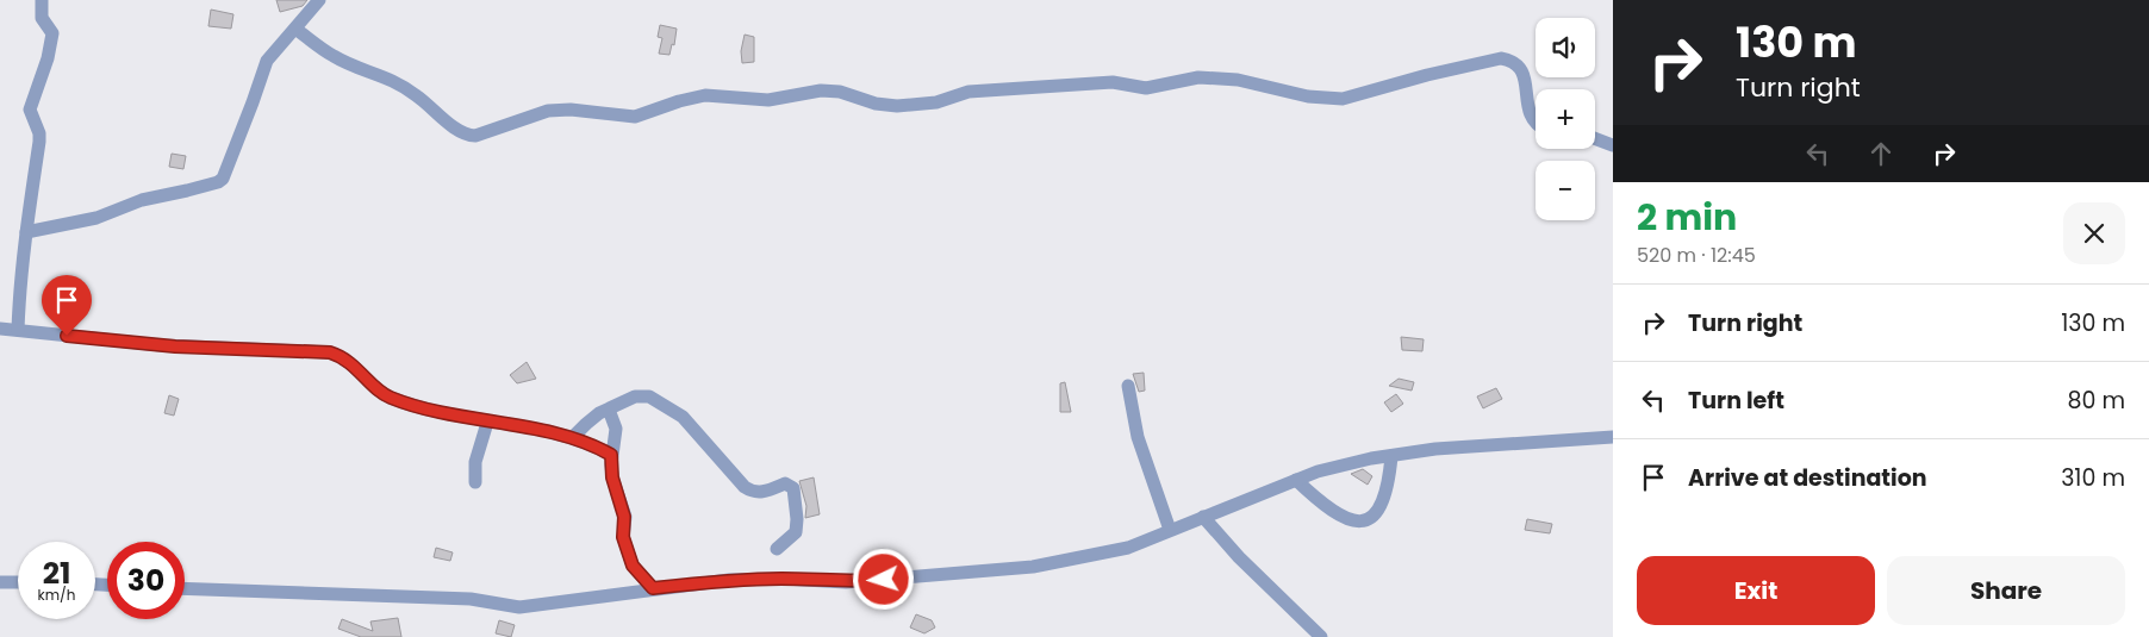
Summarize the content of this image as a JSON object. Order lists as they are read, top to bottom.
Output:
{
  "page": {
    "turn": ["130 m", "Turn right"],
    "map_buttons": ["+", "−"],
    "heading": ["2 min", "520 m · 12:45"],
    "list": [
      {
        "name": "Turn right",
        "value": "130 m"
      },
      {
        "name": "Turn left",
        "value": "80 m"
      },
      {
        "name": "Arrive at destination",
        "value": "310 m"
      }
    ],
    "speed": "21 km/h",
    "limit": "30",
    "buttons": ["Exit", "Share"]
  }
}
